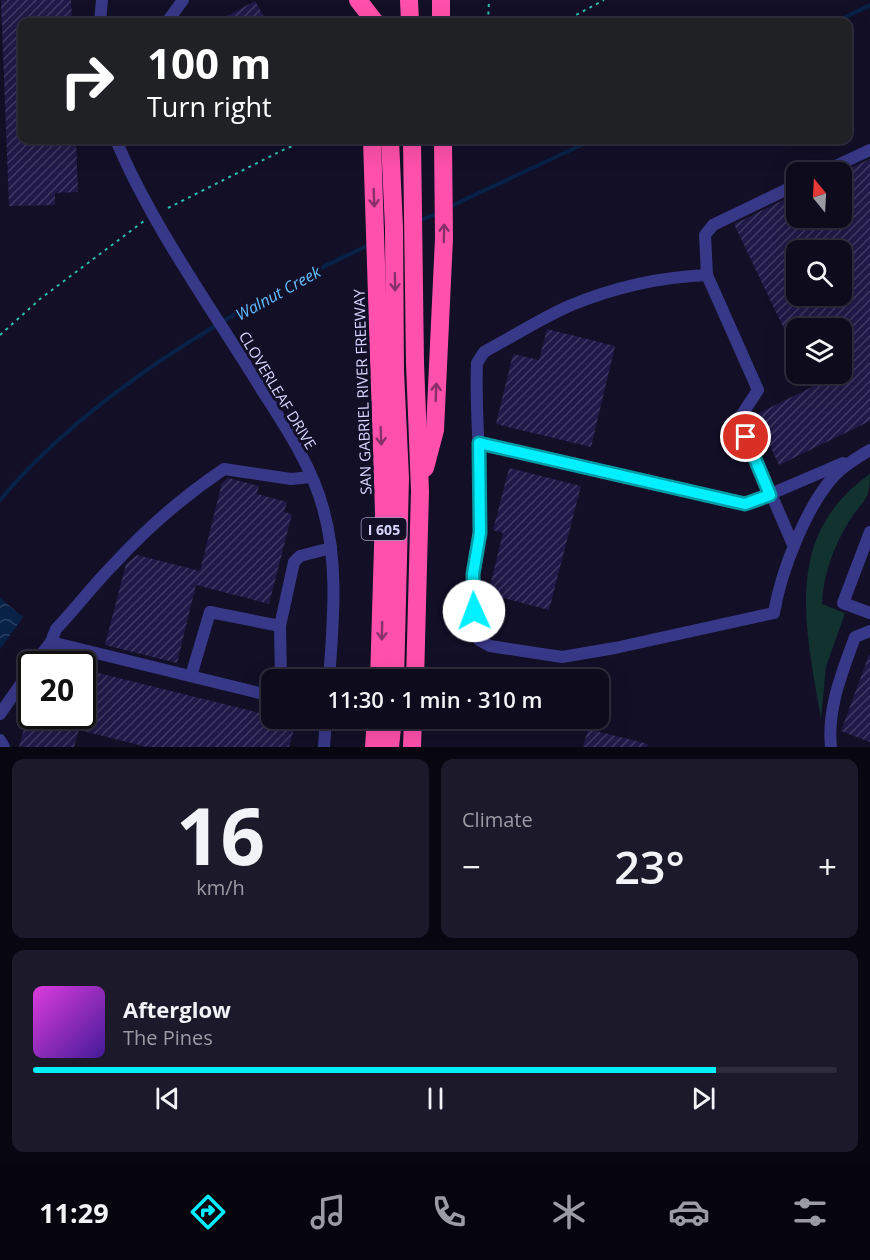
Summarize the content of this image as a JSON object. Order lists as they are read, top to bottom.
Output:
{
  "streets": {
    "highway": ["SAN GABRIEL RIVER FREEWAY", "I 605"],
    "street": ["CLOVERLEAF DRIVE"]
  },
  "water": ["Walnut Creek"],
  "north": "top",
  "page": {
    "turn": ["100 m", "Turn right"],
    "limit": "20",
    "trip": "11:30 · 1 min · 310 m",
    "tile": [
      ["16", "km/h"],
      "Climate"
    ],
    "heat": ["−", "23°", "+"],
    "song": ["Afterglow", "The Pines"],
    "tabs": "11:29"
  }
}
